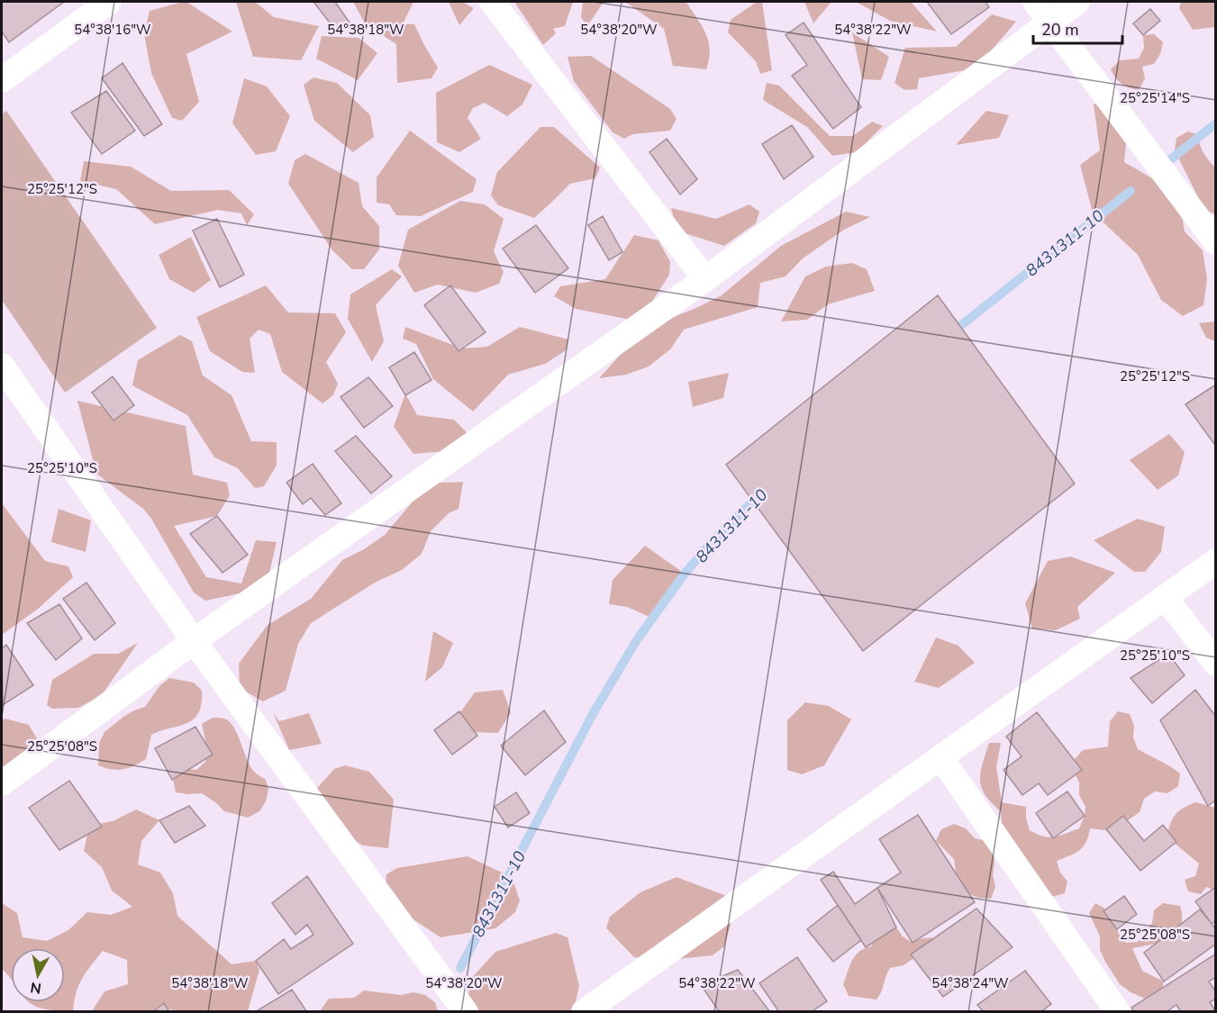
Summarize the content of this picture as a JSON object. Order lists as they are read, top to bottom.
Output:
{
  "water": ["8431311-10"],
  "scale_bar": "20 m",
  "north": "bottom",
  "coordinates": [
    "54°38'16\"W",
    "54°38'18\"W",
    "54°38'20\"W",
    "54°38'22\"W",
    "25°25'14\"S",
    "25°25'12\"S",
    "25°25'10\"S",
    "25°25'08\"S",
    "54°38'24\"W"
  ]
}
